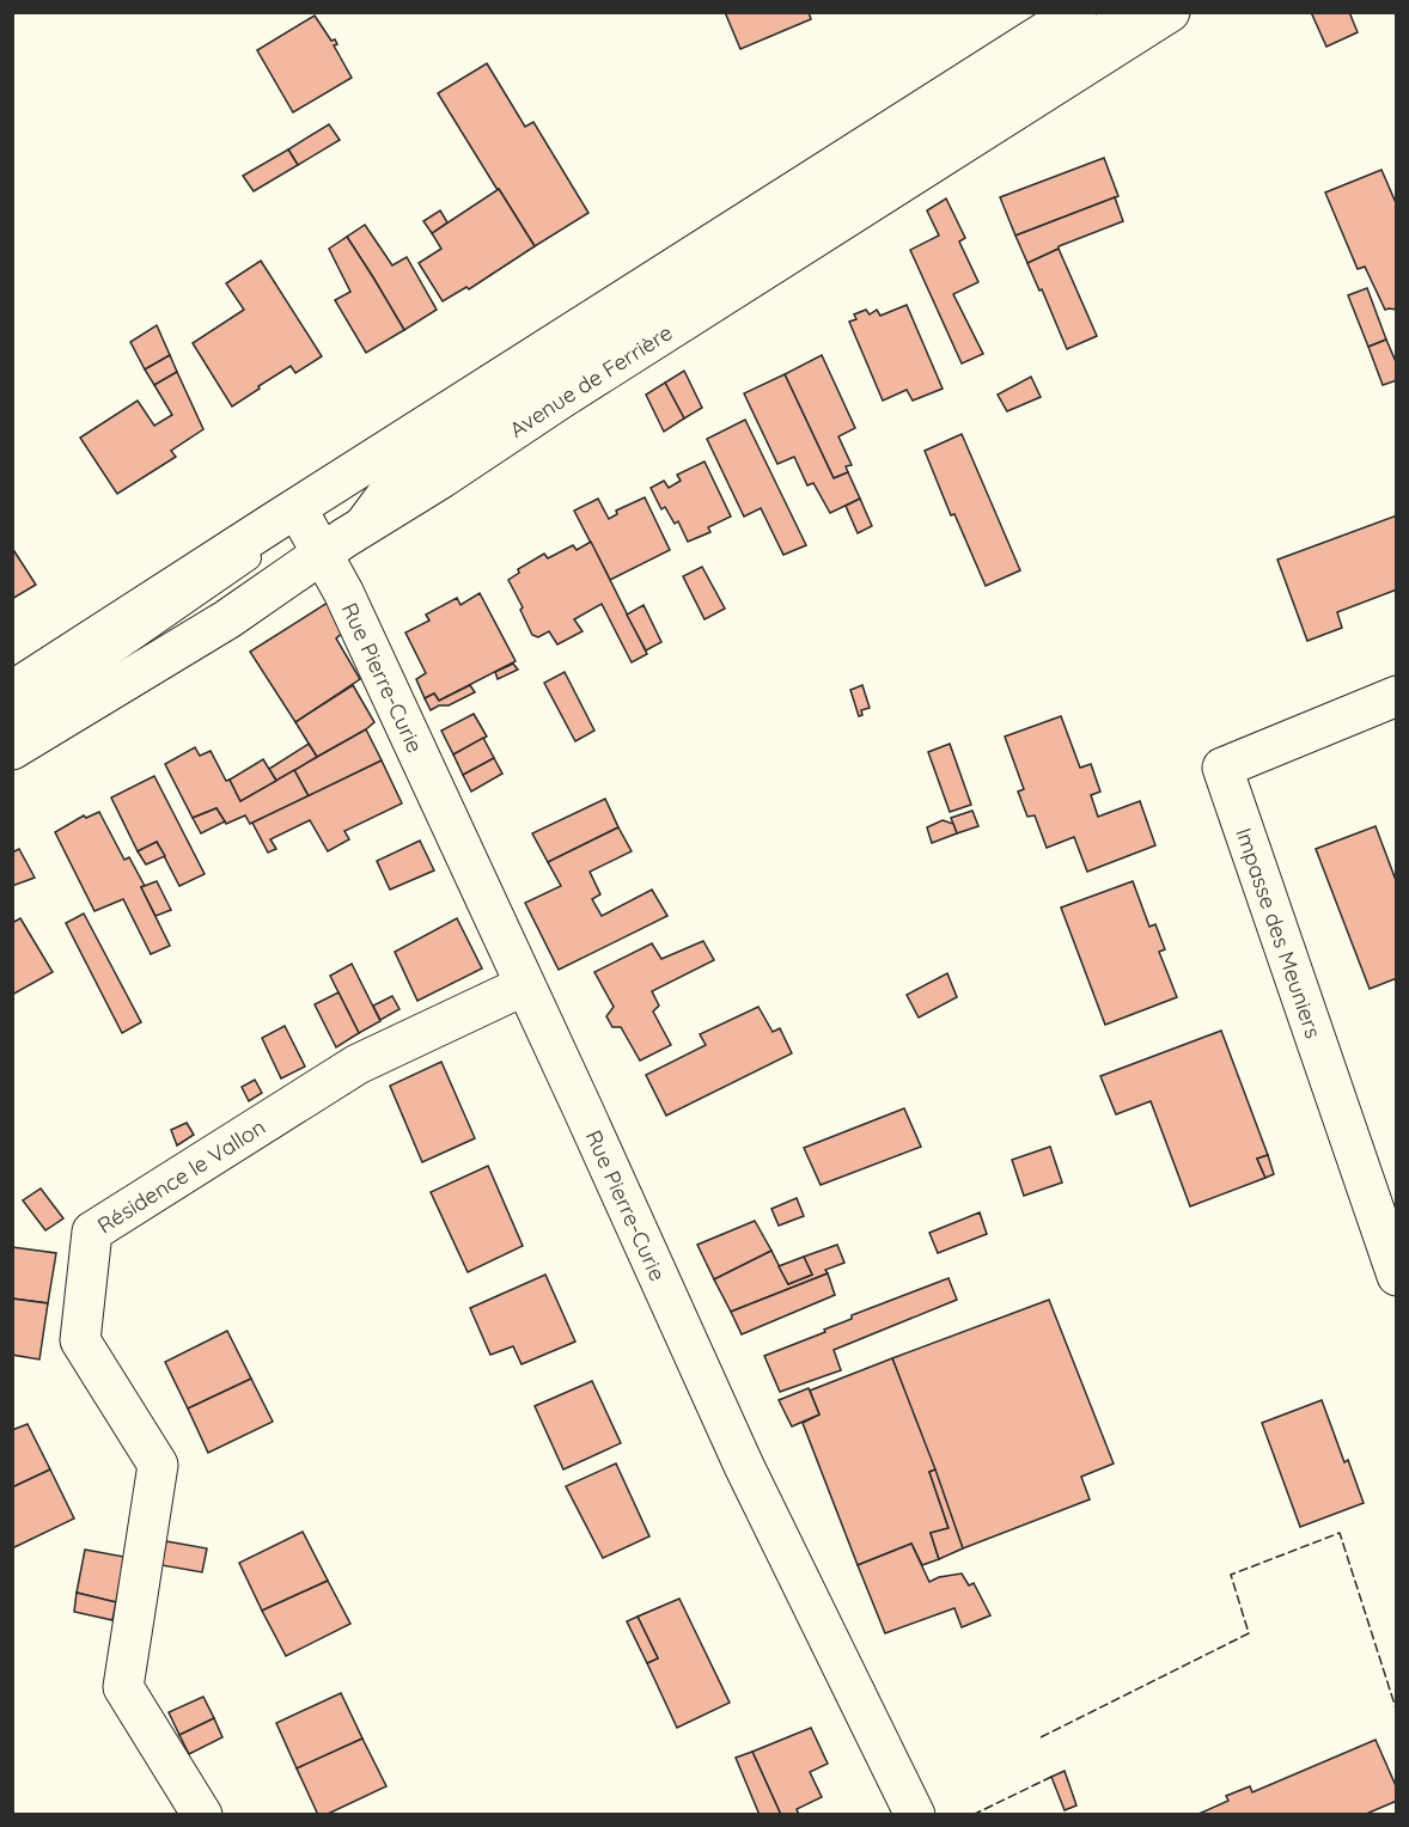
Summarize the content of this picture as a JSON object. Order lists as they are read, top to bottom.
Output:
{
  "streets": {
    "street": [
      "Avenue de Ferrière",
      "Rue Pierre-Curie",
      "Impasse des Meuniers",
      "Résidence le Vallon"
    ]
  },
  "crossings": [
    ["Avenue de Ferrière", "Rue Pierre-Curie"],
    ["Rue Pierre-Curie", "Résidence le Vallon"]
  ]
}
